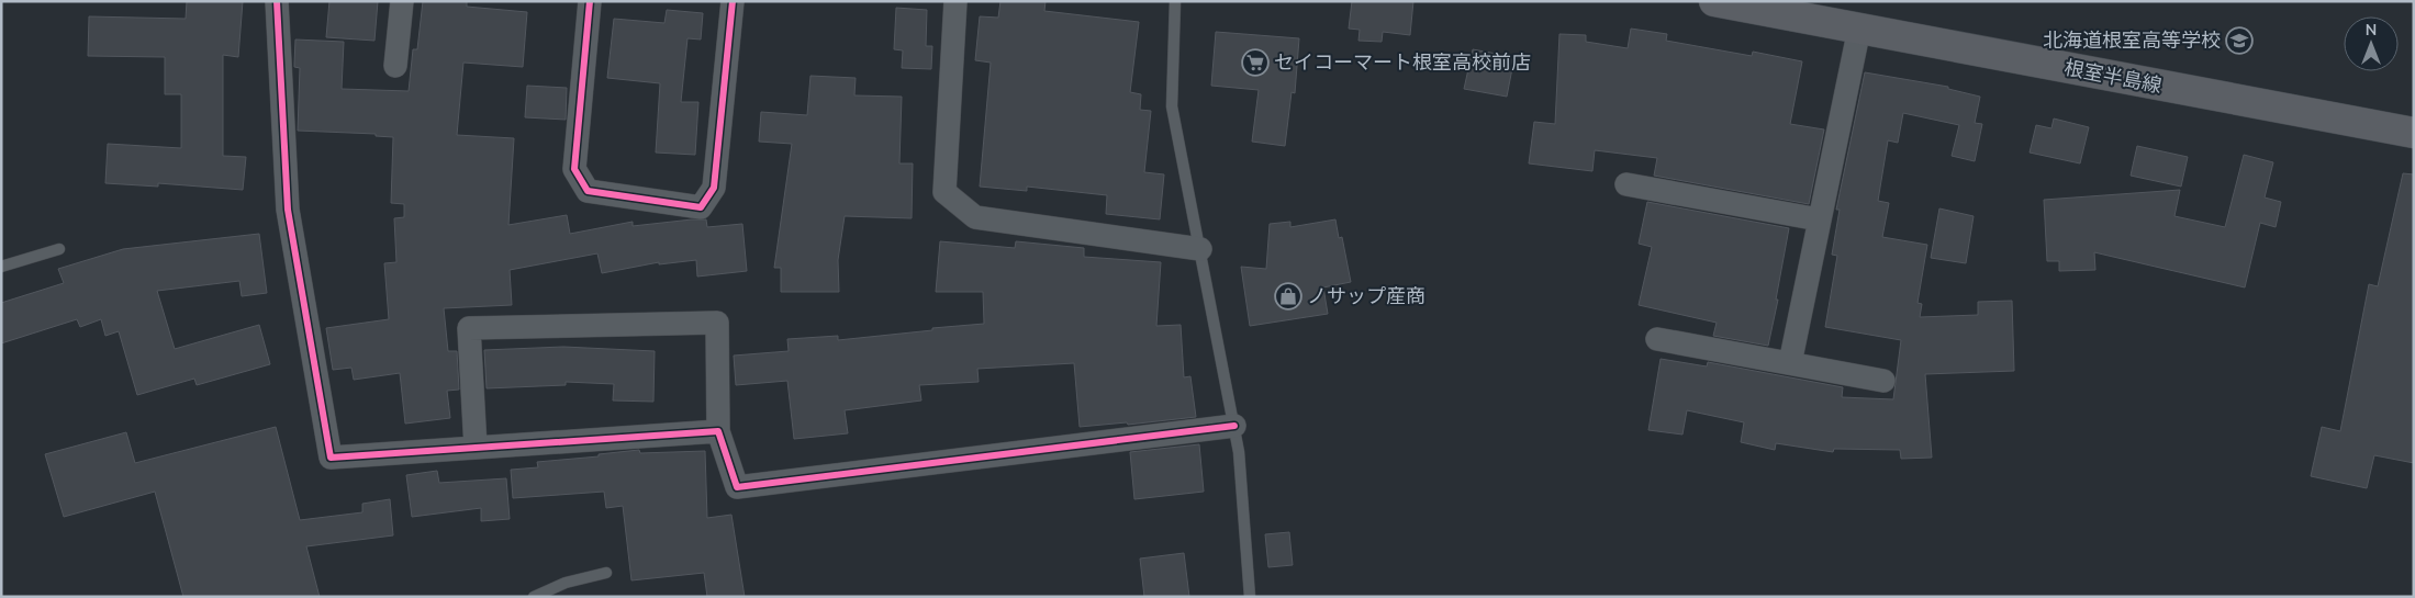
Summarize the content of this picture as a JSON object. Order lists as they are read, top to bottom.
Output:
{
  "streets": {
    "main road": ["根室半島線"]
  },
  "places": {
    "school or university": ["北海道根室高等学校"],
    "supermarket": ["セイコーマート根室高校前店"],
    "shop": ["ノサップ産商"]
  },
  "north": "top"
}
